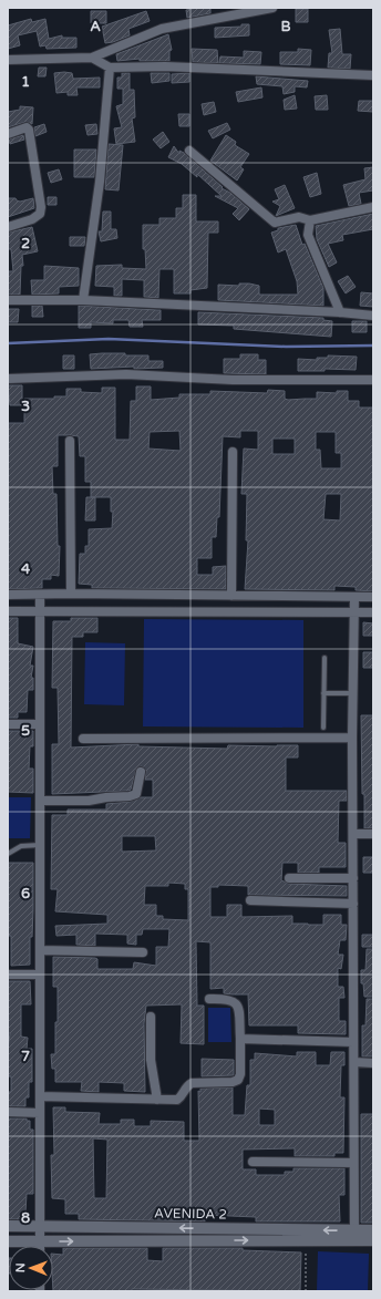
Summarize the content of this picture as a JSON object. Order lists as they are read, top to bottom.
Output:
{
  "streets": {
    "street": ["AVENIDA 2"]
  },
  "north": "left",
  "grid": {
    "columns": ["A", "B"],
    "rows": [
      "1",
      "2",
      "3",
      "4",
      "5",
      "6",
      "7",
      "8"
    ]
  }
}
